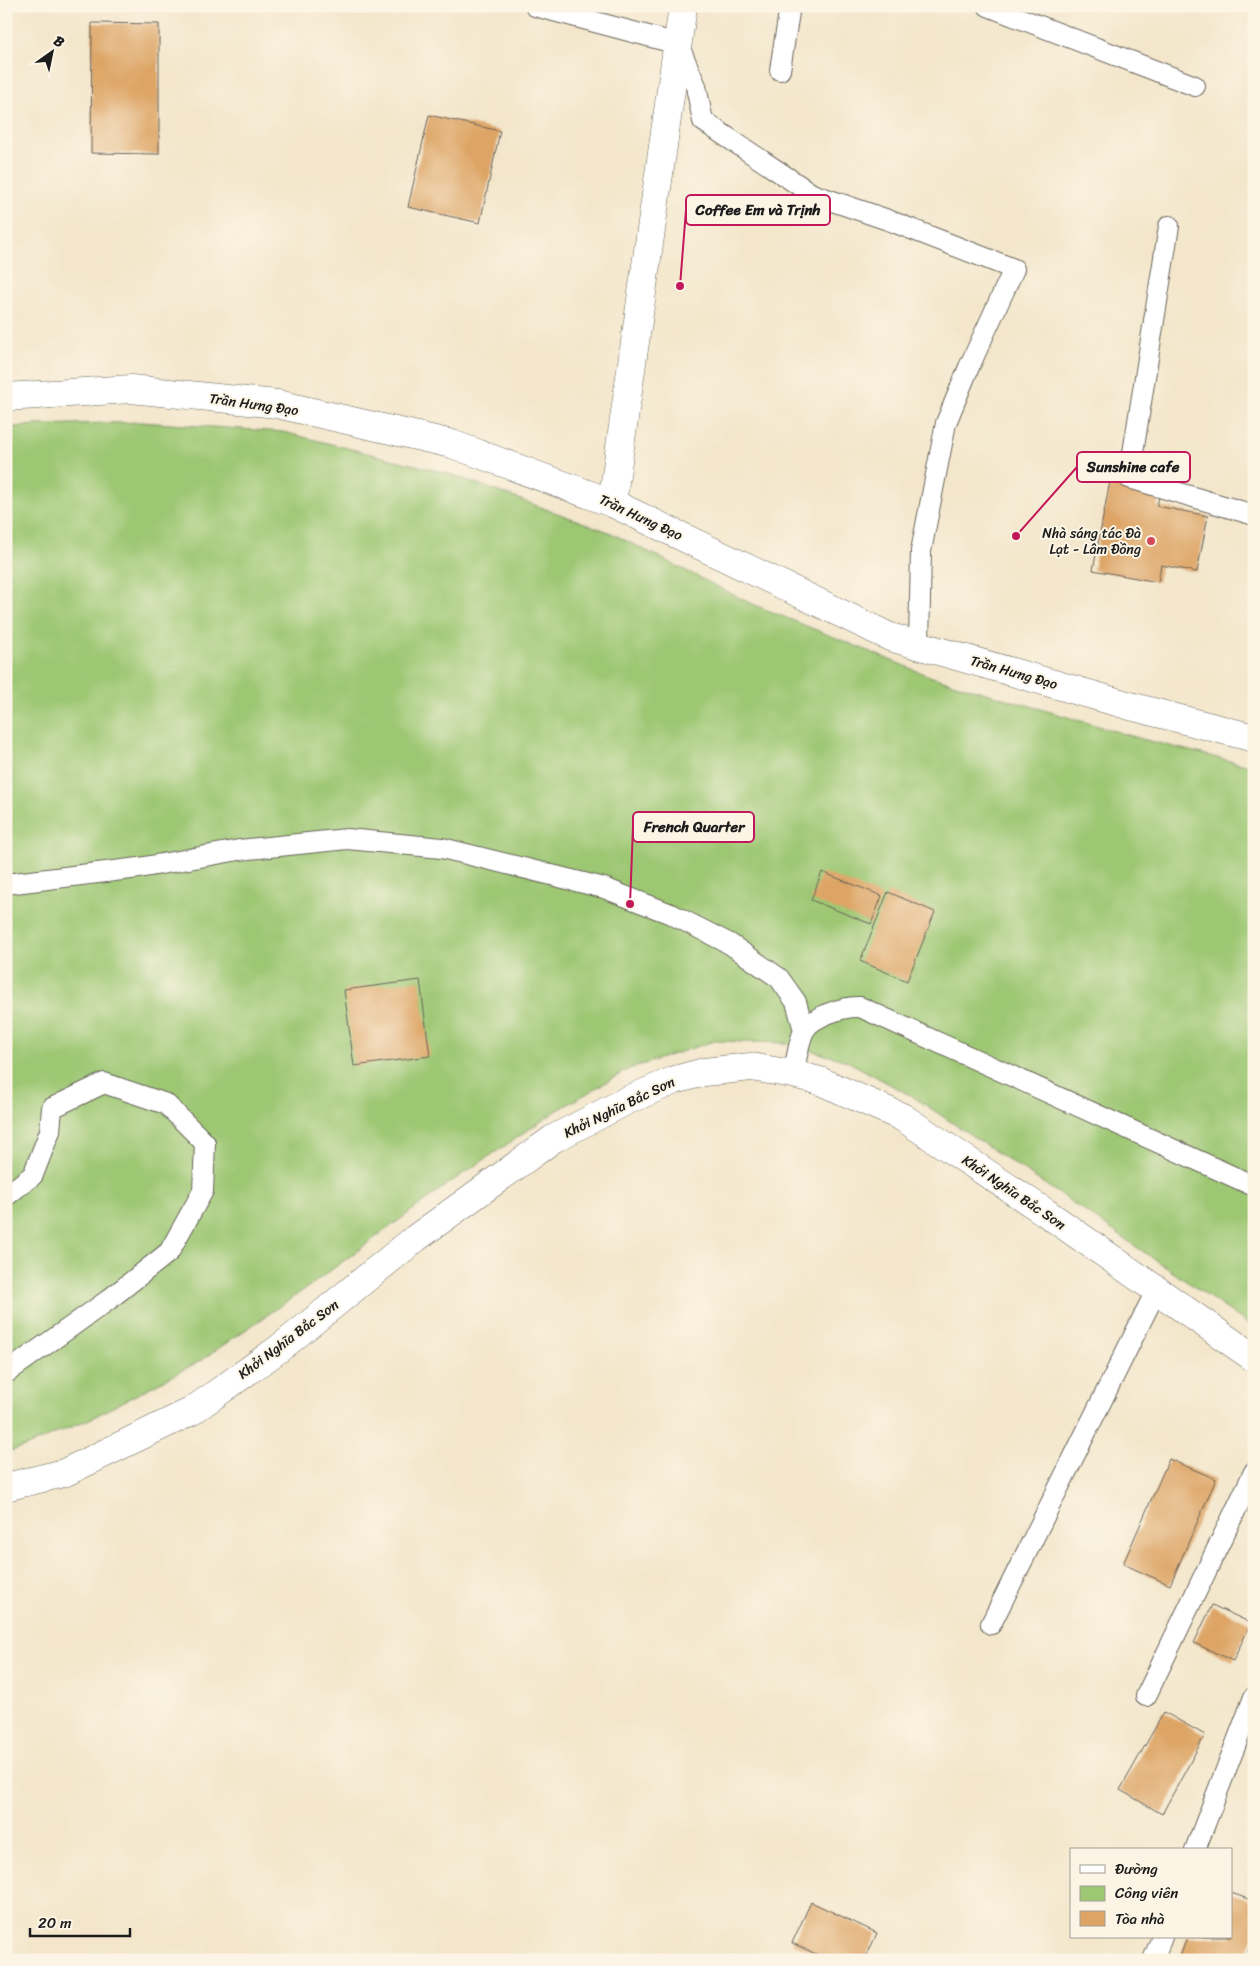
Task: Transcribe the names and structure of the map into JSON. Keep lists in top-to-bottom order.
{
  "streets": {
    "street": ["Trần Hưng Đạo", "Khởi Nghĩa Bắc Sơn"]
  },
  "places": [
    "Coffee Em và Trịnh",
    "Sunshine cafe",
    "Nhà sáng tác Đà Lạt - Lâm Đồng",
    "French Quarter"
  ],
  "legend": ["Đường", "Công viên", "Tòa nhà"],
  "scale_bar": "20 m",
  "north": "top right"
}
